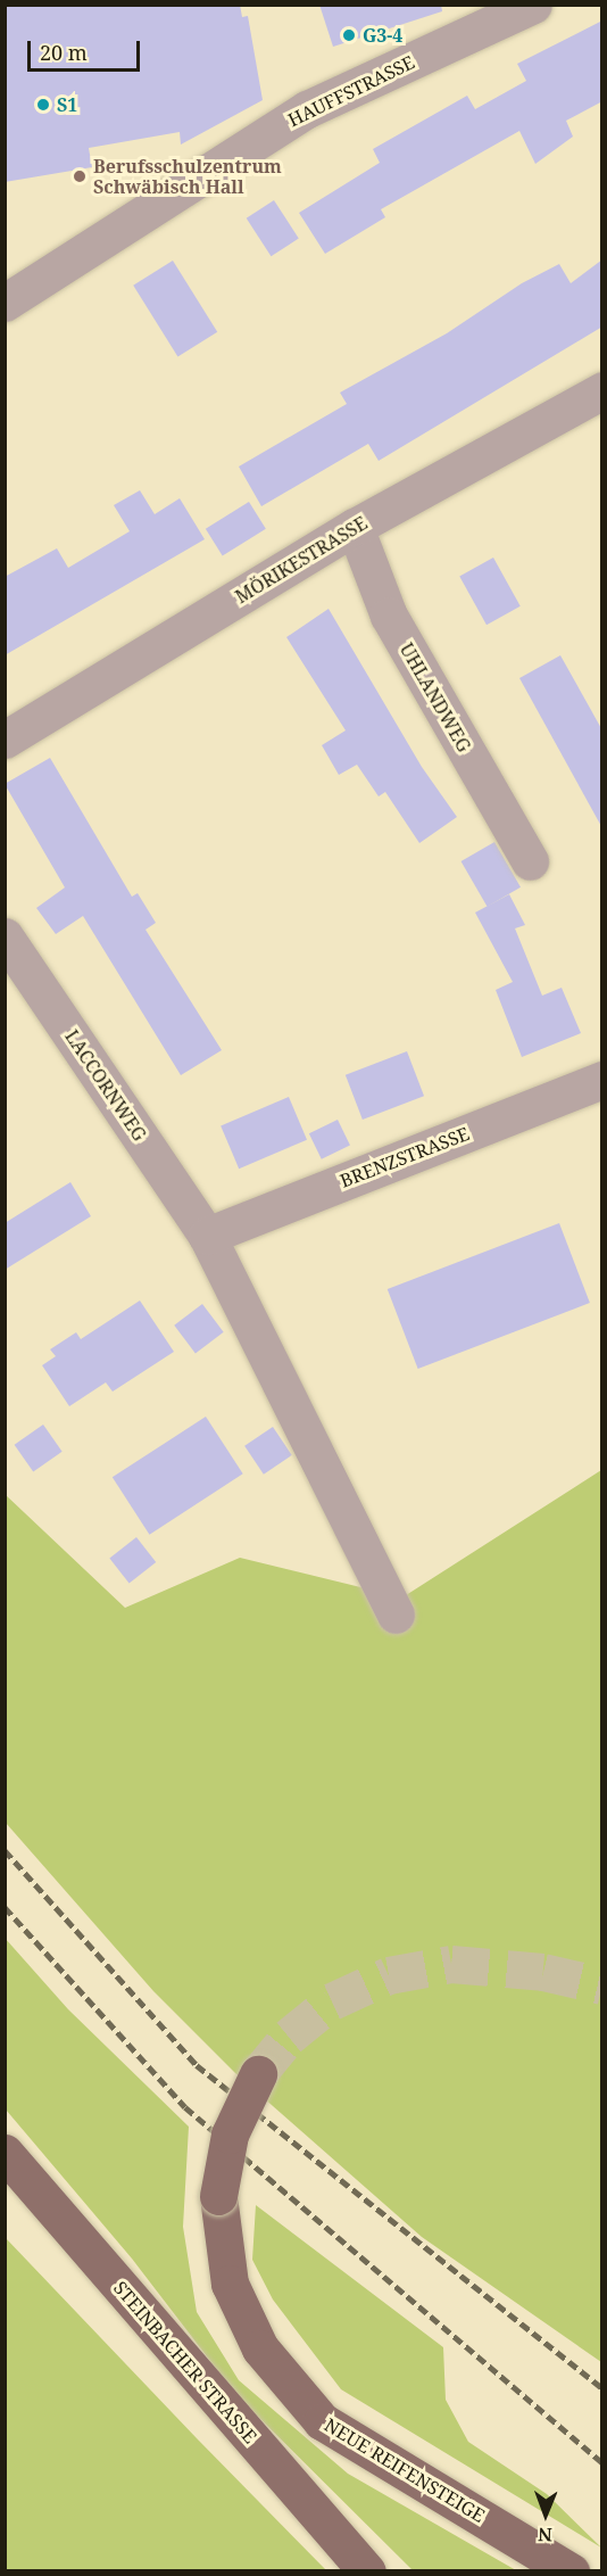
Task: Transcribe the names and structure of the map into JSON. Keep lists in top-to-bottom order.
{
  "streets": {
    "main road": ["STEINBACHER STRASSE", "NEUE REIFENSTEIGE"],
    "street": [
      "HAUFFSTRASSE",
      "MÖRIKESTRASSE",
      "UHLANDWEG",
      "LACCORNWEG",
      "BRENZSTRASSE"
    ]
  },
  "crossings": [
    ["MÖRIKESTRASSE", "UHLANDWEG"],
    ["LACCORNWEG", "BRENZSTRASSE"]
  ],
  "places": ["G3-4", "S1", "Berufsschulzentrum Schwäbisch Hall"],
  "scale_bar": "20 m",
  "north": "bottom"
}
